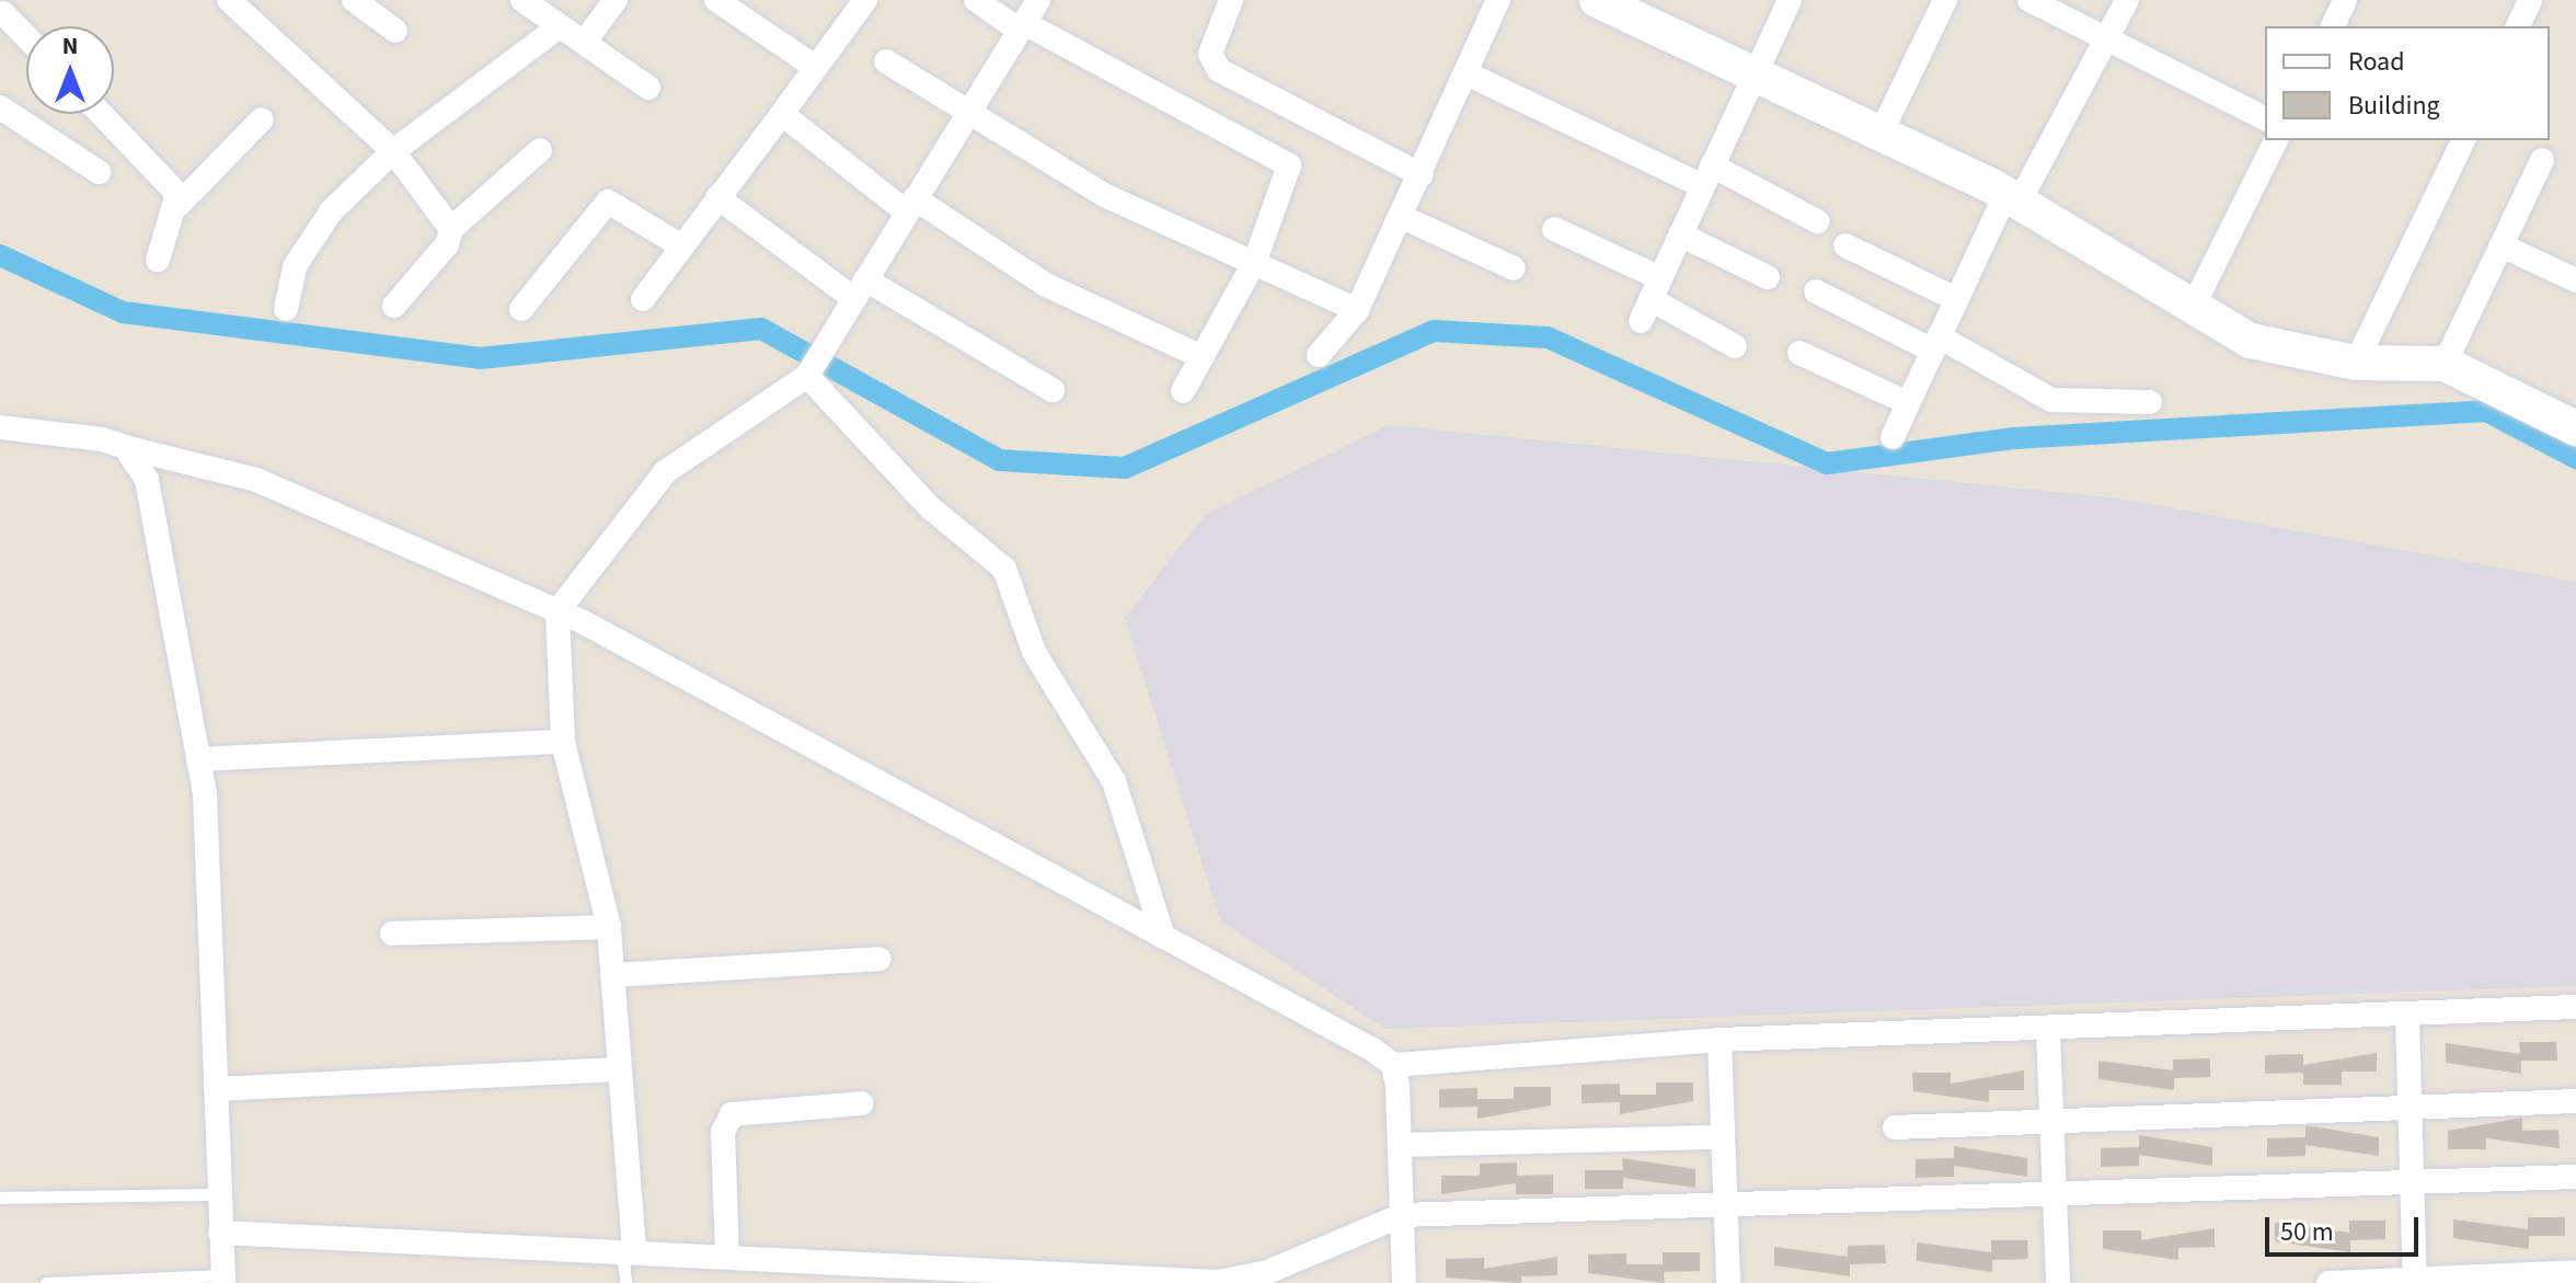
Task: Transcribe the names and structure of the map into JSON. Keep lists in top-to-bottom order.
{
  "legend": ["Road", "Building"],
  "scale_bar": "50 m",
  "north": "top"
}
